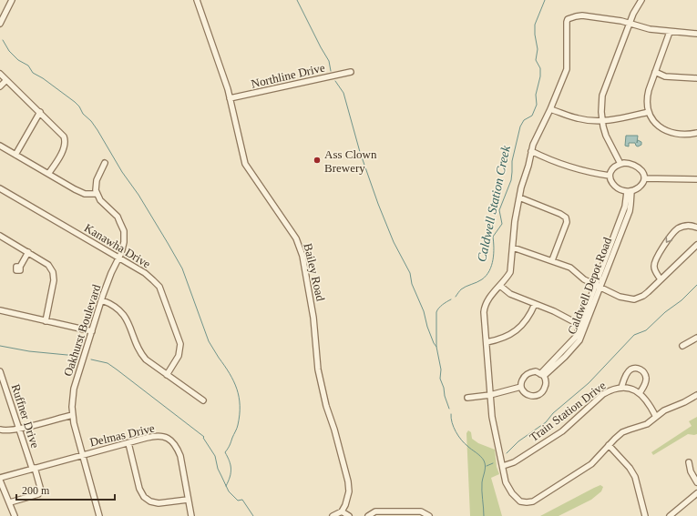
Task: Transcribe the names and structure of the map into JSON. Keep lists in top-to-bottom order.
{
  "streets": {
    "street": [
      "Northline Drive",
      "Kanawha Drive",
      "Bailey Road",
      "Caldwell Depot Road",
      "Oakhurst Boulevard",
      "Train Station Drive",
      "Ruffner Drive",
      "Delmas Drive"
    ]
  },
  "crossings": [
    ["Northline Drive", "Bailey Road"],
    ["Kanawha Drive", "Oakhurst Boulevard"],
    ["Oakhurst Boulevard", "Delmas Drive"],
    ["Ruffner Drive", "Delmas Drive"]
  ],
  "water": ["Caldwell Station Creek"],
  "places": ["Ass Clown Brewery"],
  "scale_bar": "200 m"
}
